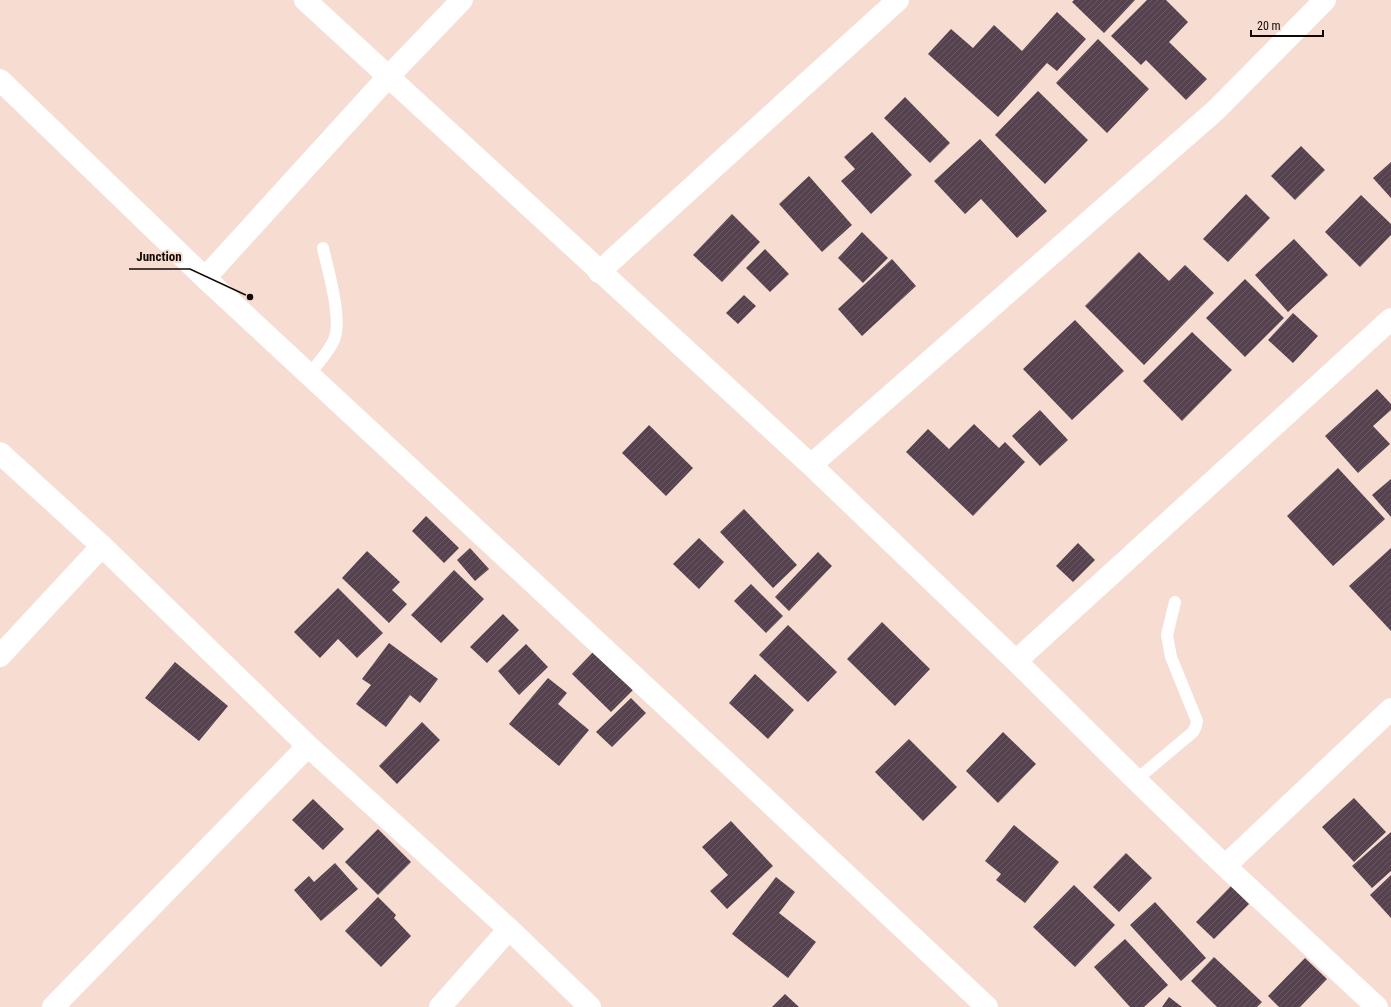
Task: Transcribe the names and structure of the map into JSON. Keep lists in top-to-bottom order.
{
  "places": ["Junction"],
  "scale_bar": "20 m"
}
